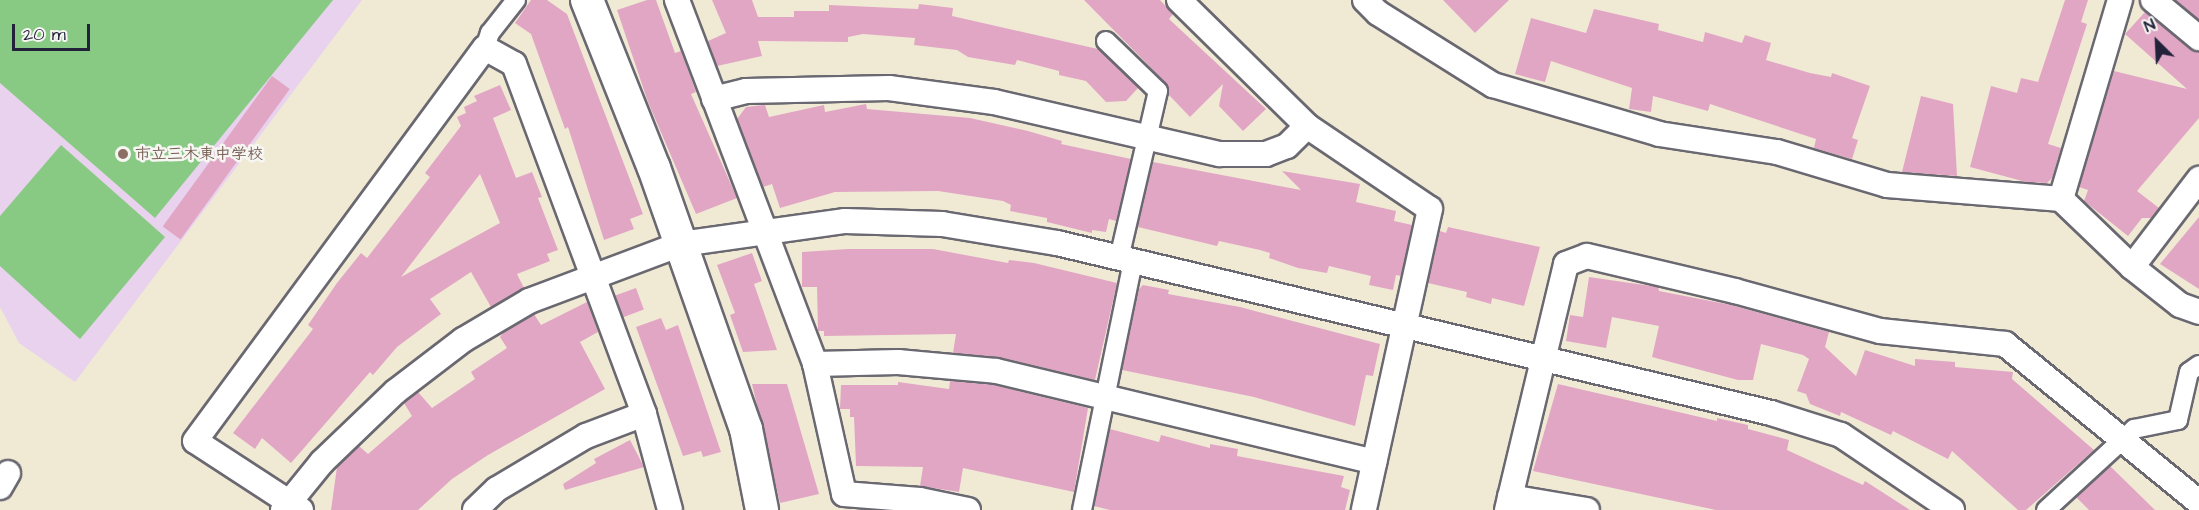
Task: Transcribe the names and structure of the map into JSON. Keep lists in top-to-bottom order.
{
  "places": ["市立三木東中学校"],
  "scale_bar": "20 m",
  "north": "top left"
}
